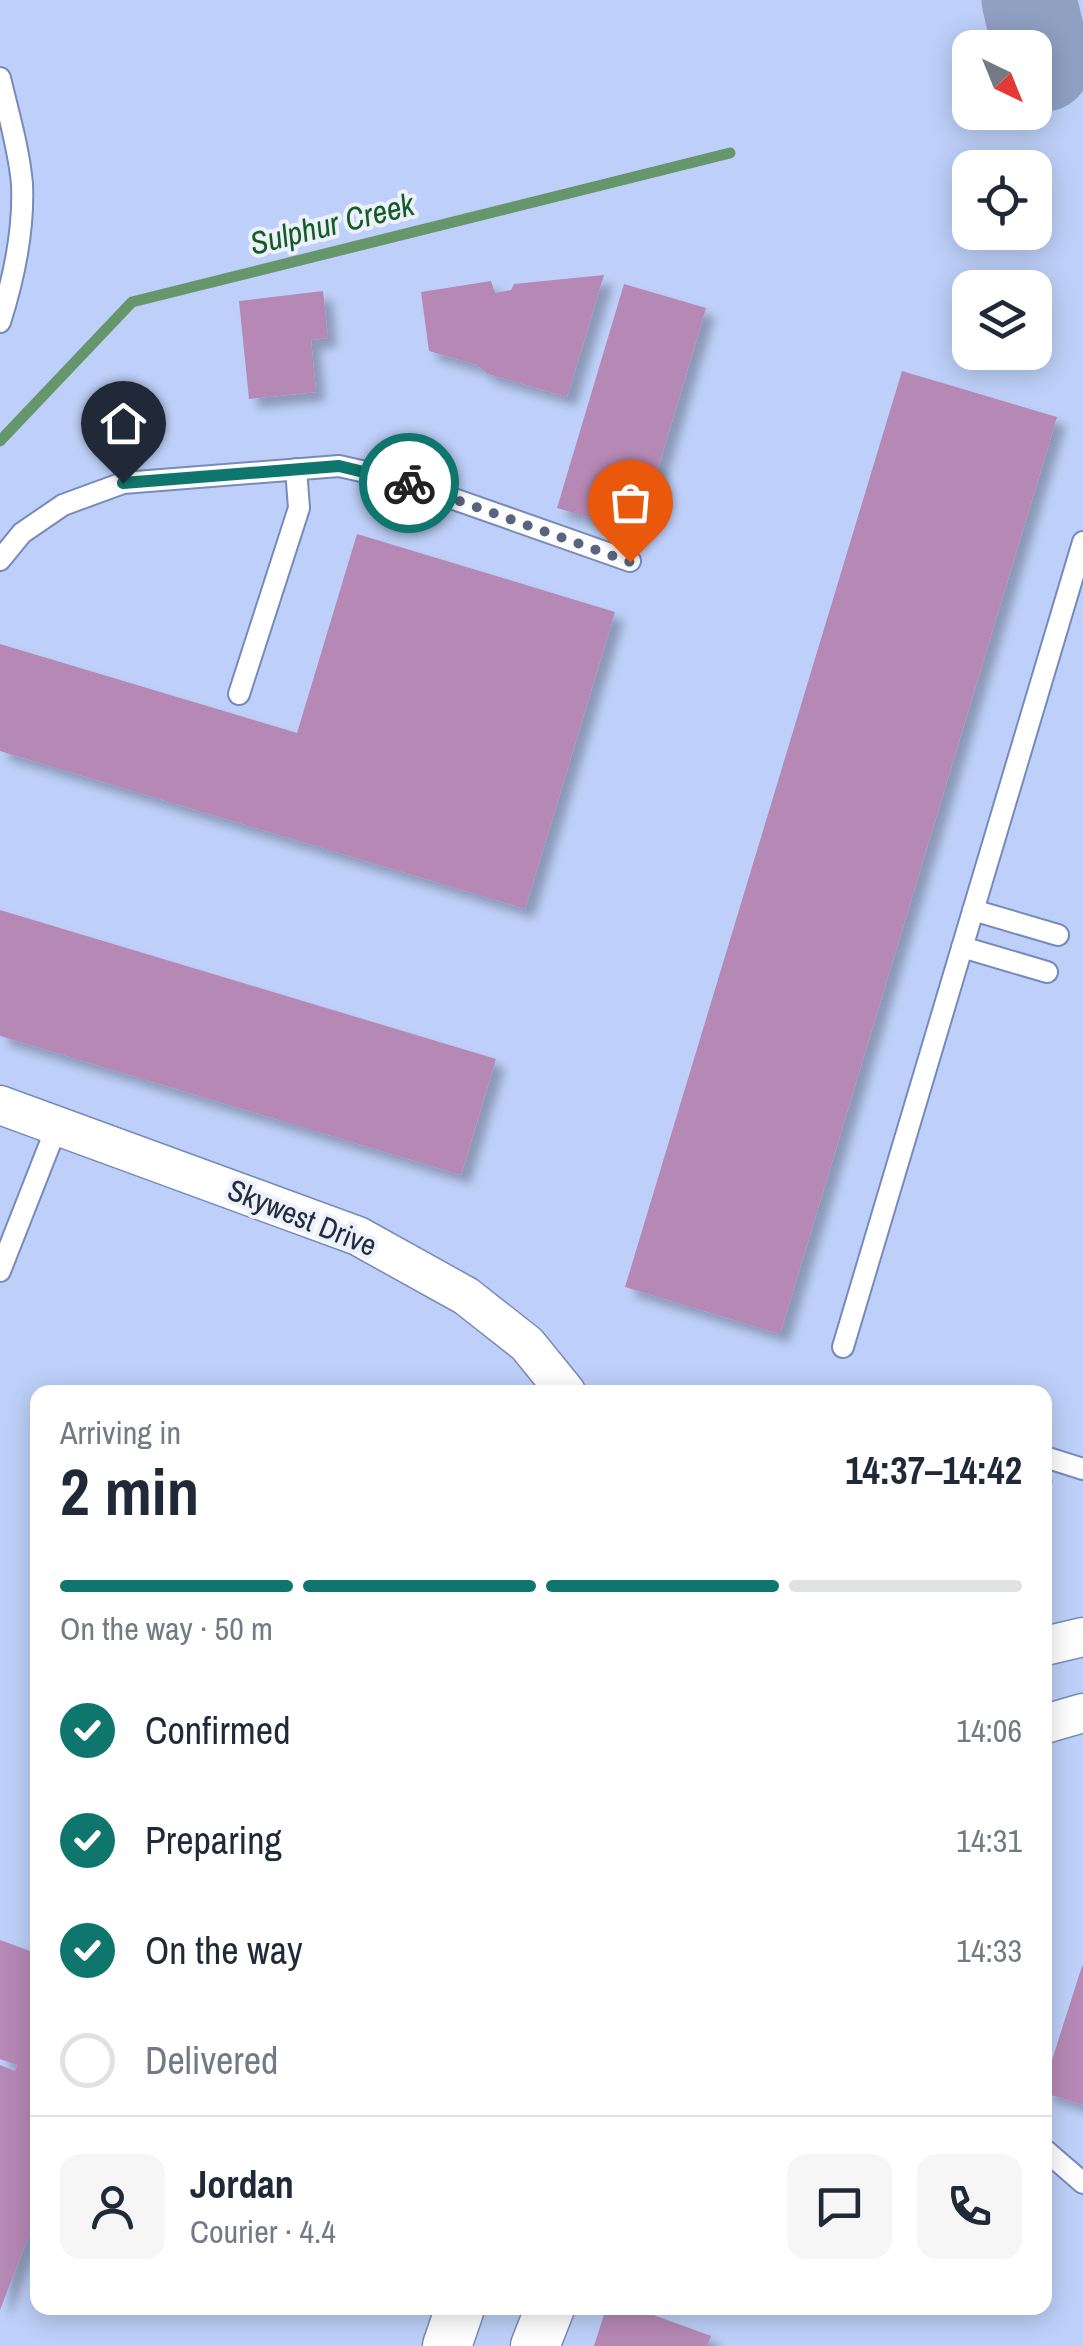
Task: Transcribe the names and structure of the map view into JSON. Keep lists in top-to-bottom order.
{
  "streets": {
    "street": ["Skywest Drive"]
  },
  "water": ["Sulphur Creek"],
  "north": "bottom right",
  "page": {
    "heading": ["2 min", "Arriving in", "14:37–14:42"],
    "panel": ["Jordan", "Courier · 4.4"],
    "bar": "On the way · 50 m",
    "list": [
      ["Confirmed", "14:06"],
      ["Preparing", "14:31"],
      ["On the way", "14:33"],
      "Delivered"
    ]
  }
}
